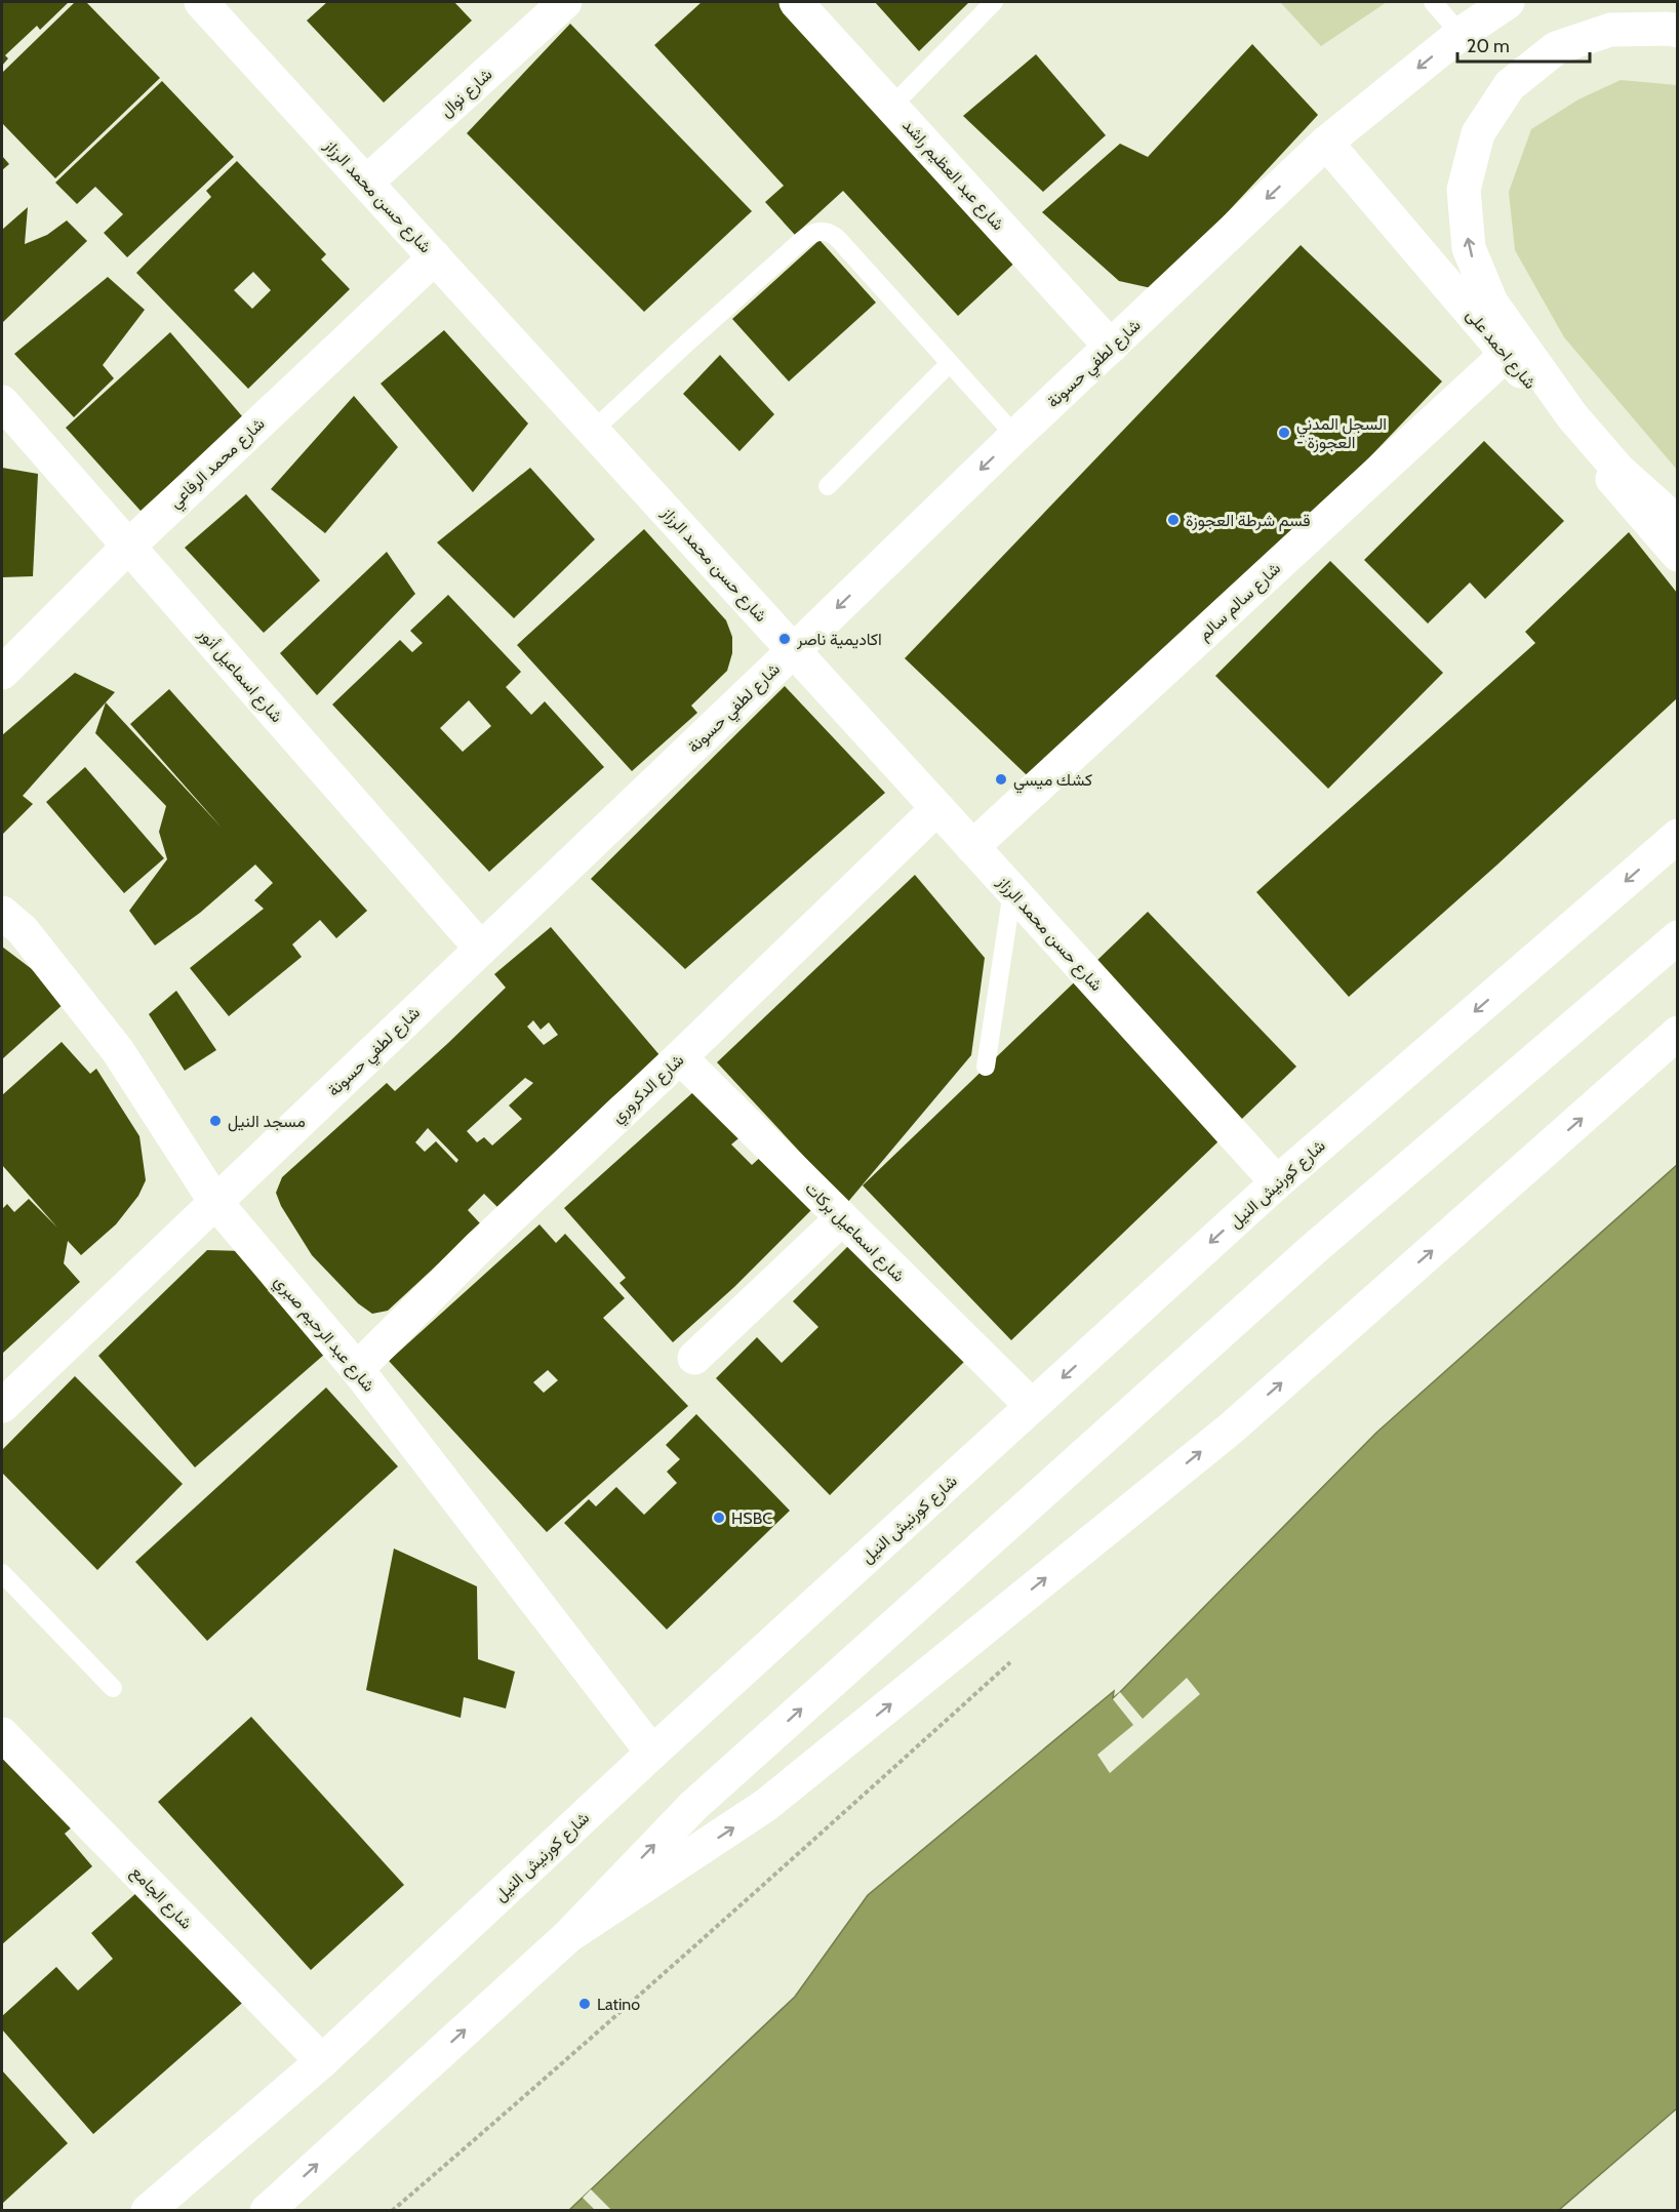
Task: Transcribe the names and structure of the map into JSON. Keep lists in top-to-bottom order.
{
  "streets": {
    "main road": [
      "شارع نوال",
      "شارع عبد العظيم راشد",
      "شارع حسن محمد الرزاز",
      "شارع احمد على",
      "شارع لطفي حسونة",
      "شارع محمد الرفاعي",
      "شارع سالم سالم",
      "شارع اسماعيل أنور",
      "شارع الدكروري",
      "شارع كورنيش النيل",
      "شارع اسماعيل بركات",
      "شارع عبد الرحيم صبري",
      "شارع الجامع"
    ]
  },
  "crossings": [
    ["شارع نوال", "شارع حسن محمد الرزاز"],
    ["شارع عبد العظيم راشد", "شارع لطفي حسونة"],
    ["شارع حسن محمد الرزاز", "شارع لطفي حسونة"],
    ["شارع حسن محمد الرزاز", "شارع محمد الرفاعي"],
    ["شارع حسن محمد الرزاز", "شارع سالم سالم"],
    ["شارع حسن محمد الرزاز", "شارع الدكروري"],
    ["شارع حسن محمد الرزاز", "شارع كورنيش النيل"],
    ["شارع احمد على", "شارع لطفي حسونة"],
    ["شارع احمد على", "شارع سالم سالم"],
    ["شارع لطفي حسونة", "شارع اسماعيل أنور"],
    ["شارع لطفي حسونة", "شارع عبد الرحيم صبري"],
    ["شارع محمد الرفاعي", "شارع اسماعيل أنور"],
    ["شارع الدكروري", "شارع اسماعيل بركات"],
    ["شارع الدكروري", "شارع عبد الرحيم صبري"],
    ["شارع كورنيش النيل", "شارع اسماعيل بركات"],
    ["شارع كورنيش النيل", "شارع عبد الرحيم صبري"],
    ["شارع كورنيش النيل", "شارع الجامع"]
  ],
  "one_way": ["شارع لطفي حسونة"],
  "places": [
    "السجل المدني - العجوزة",
    "قسم شرطة العجوزة",
    "اكاديمية ناصر",
    "كشك ميسي",
    "مسجد النيل",
    "HSBC",
    "Latino"
  ],
  "scale_bar": "20 m"
}
